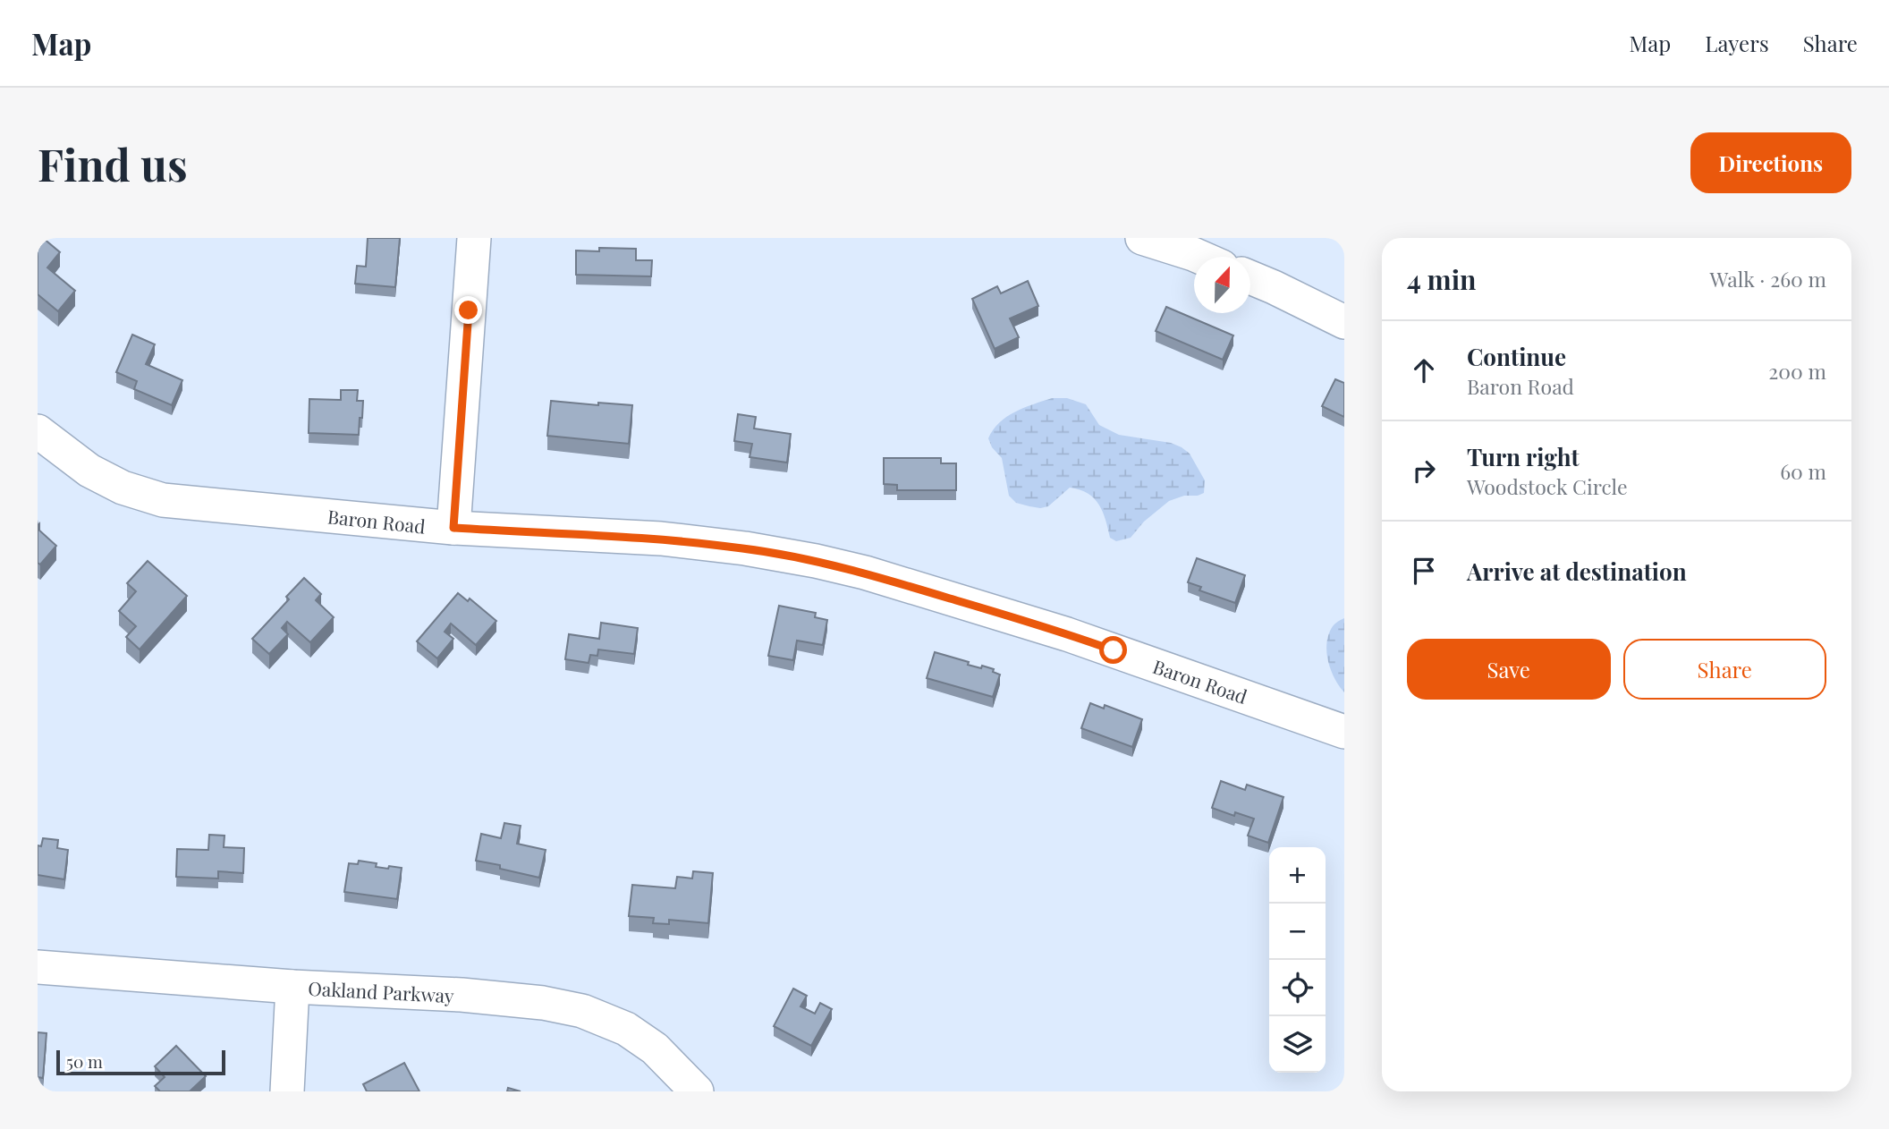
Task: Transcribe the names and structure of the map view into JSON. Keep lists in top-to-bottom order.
{
  "streets": {
    "street": ["Baron Road", "Oakland Parkway"]
  },
  "scale_bar": "50 m",
  "north": "top",
  "page": {
    "header": "Map",
    "nav": ["Map", "Layers", "Share"],
    "buttons": [
      "Directions",
      ["Save", "Share"]
    ],
    "title": "Find us",
    "heading": ["4 min", "Walk · 260 m"],
    "list": [
      ["Continue", "Baron Road", "200 m"],
      ["Turn right", "Woodstock Circle", "60 m"],
      "Arrive at destination"
    ],
    "map_buttons": ["+", "−"],
    "scale": "50 m"
  }
}
